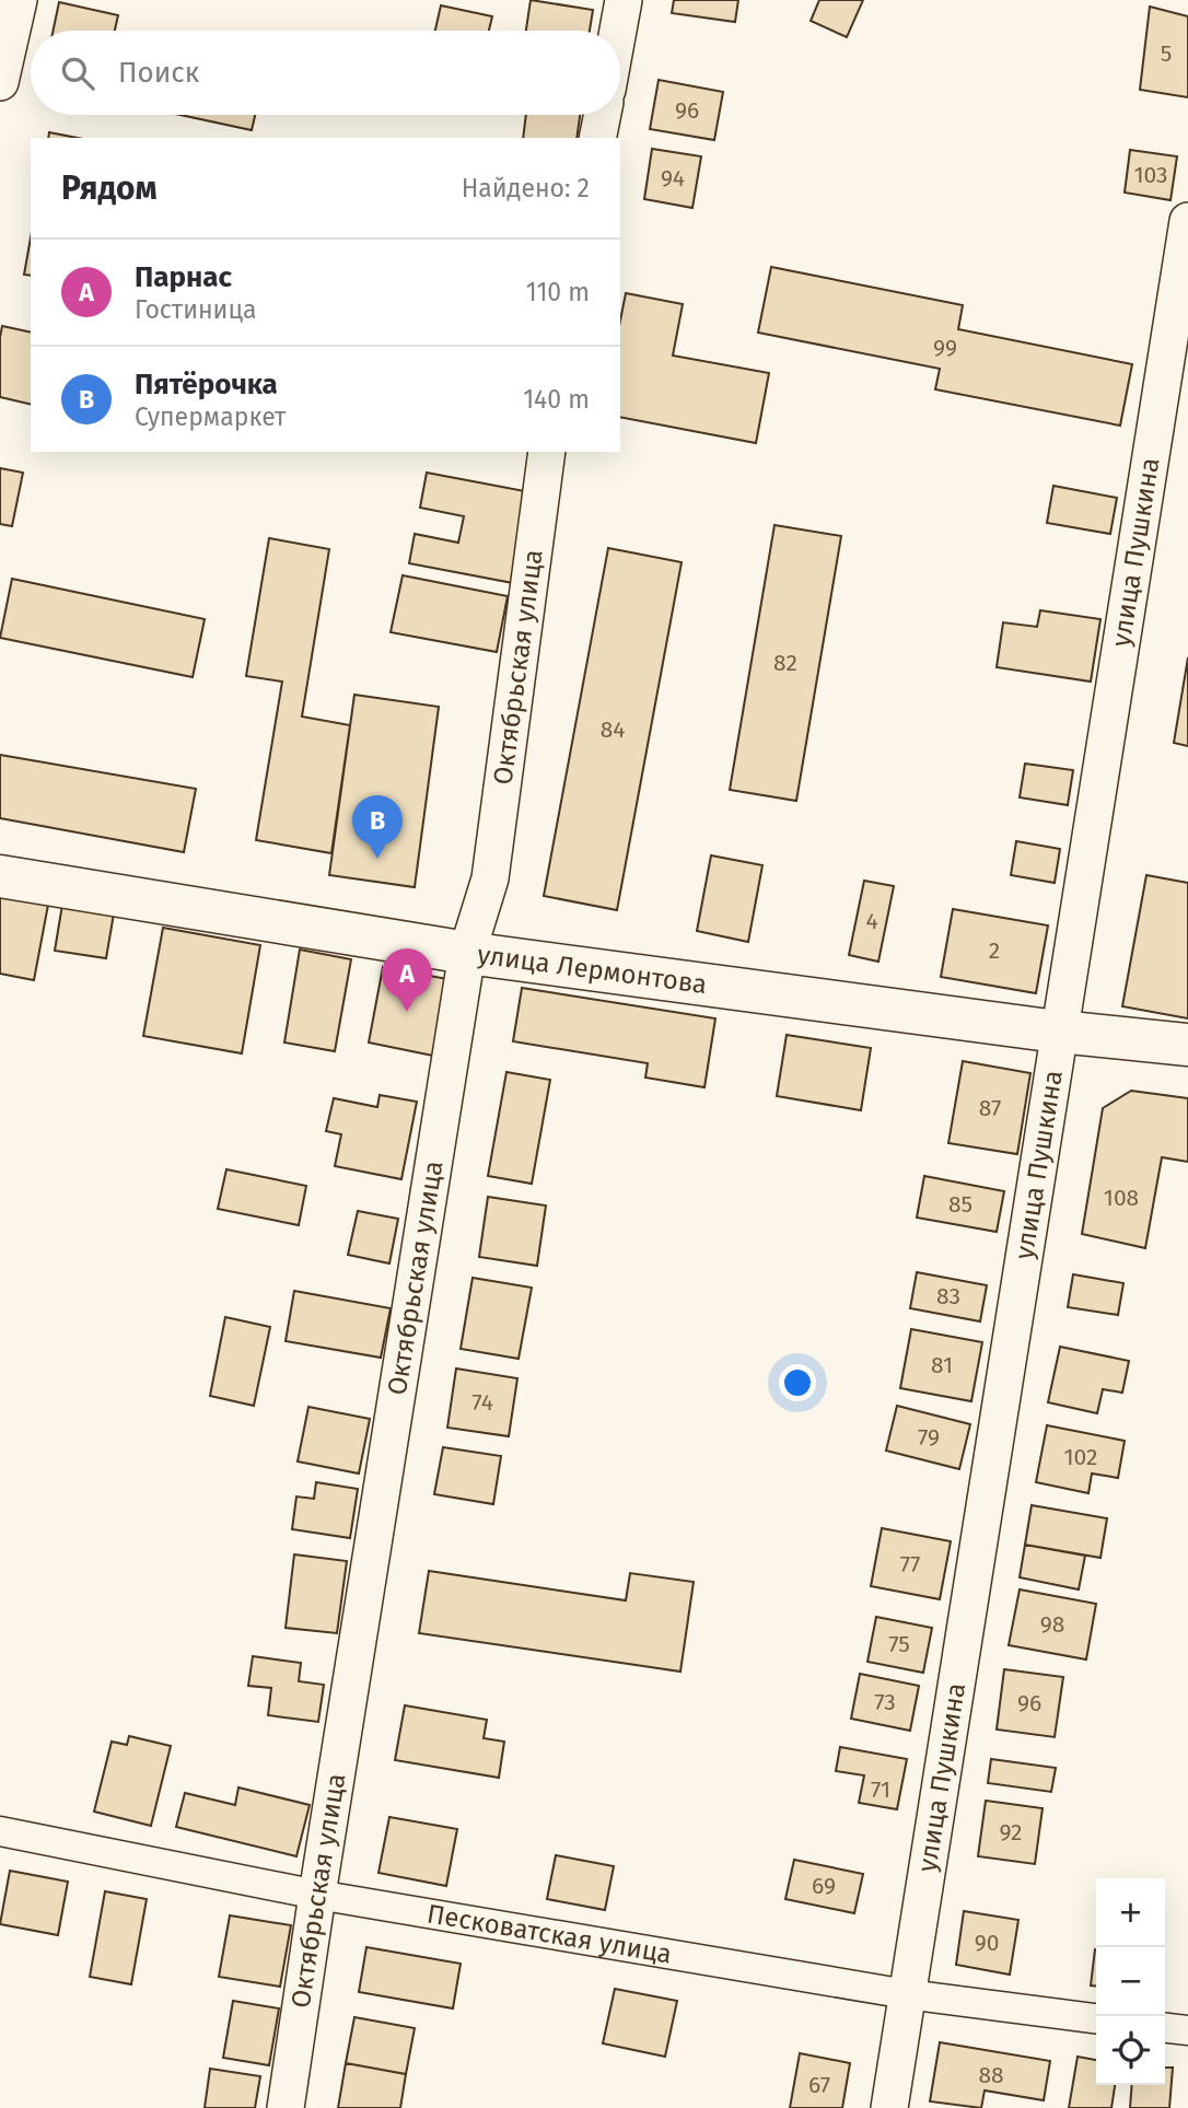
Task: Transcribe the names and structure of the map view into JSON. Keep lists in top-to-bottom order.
{
  "streets": {
    "main road": ["улица Лермонтова"],
    "street": ["улица Пушкина", "Октябрьская улица", "Песковатская улица"]
  },
  "crossings": [
    ["улица Пушкина", "улица Лермонтова"],
    ["улица Пушкина", "Песковатская улица"],
    ["Октябрьская улица", "улица Лермонтова"],
    ["Октябрьская улица", "Песковатская улица"]
  ],
  "house_numbers": [
    "5",
    "96",
    "103",
    "94",
    "99",
    "82",
    "84",
    "4",
    "2",
    "87",
    "108",
    "85",
    "83",
    "81",
    "74",
    "79",
    "102",
    "77",
    "98",
    "75",
    "73",
    "96",
    "71",
    "92",
    "69",
    "90",
    "88",
    "67"
  ],
  "page": {
    "search": "Поиск",
    "heading": ["Рядом", "Найдено: 2"],
    "list": [
      {
        "mark": "A",
        "name": "Парнас",
        "note": "Гостиница",
        "value": "110 m"
      },
      {
        "mark": "B",
        "name": "Пятёрочка",
        "note": "Супермаркет",
        "value": "140 m"
      }
    ],
    "pins": ["B", "A"],
    "map_buttons": ["+", "−"]
  }
}
